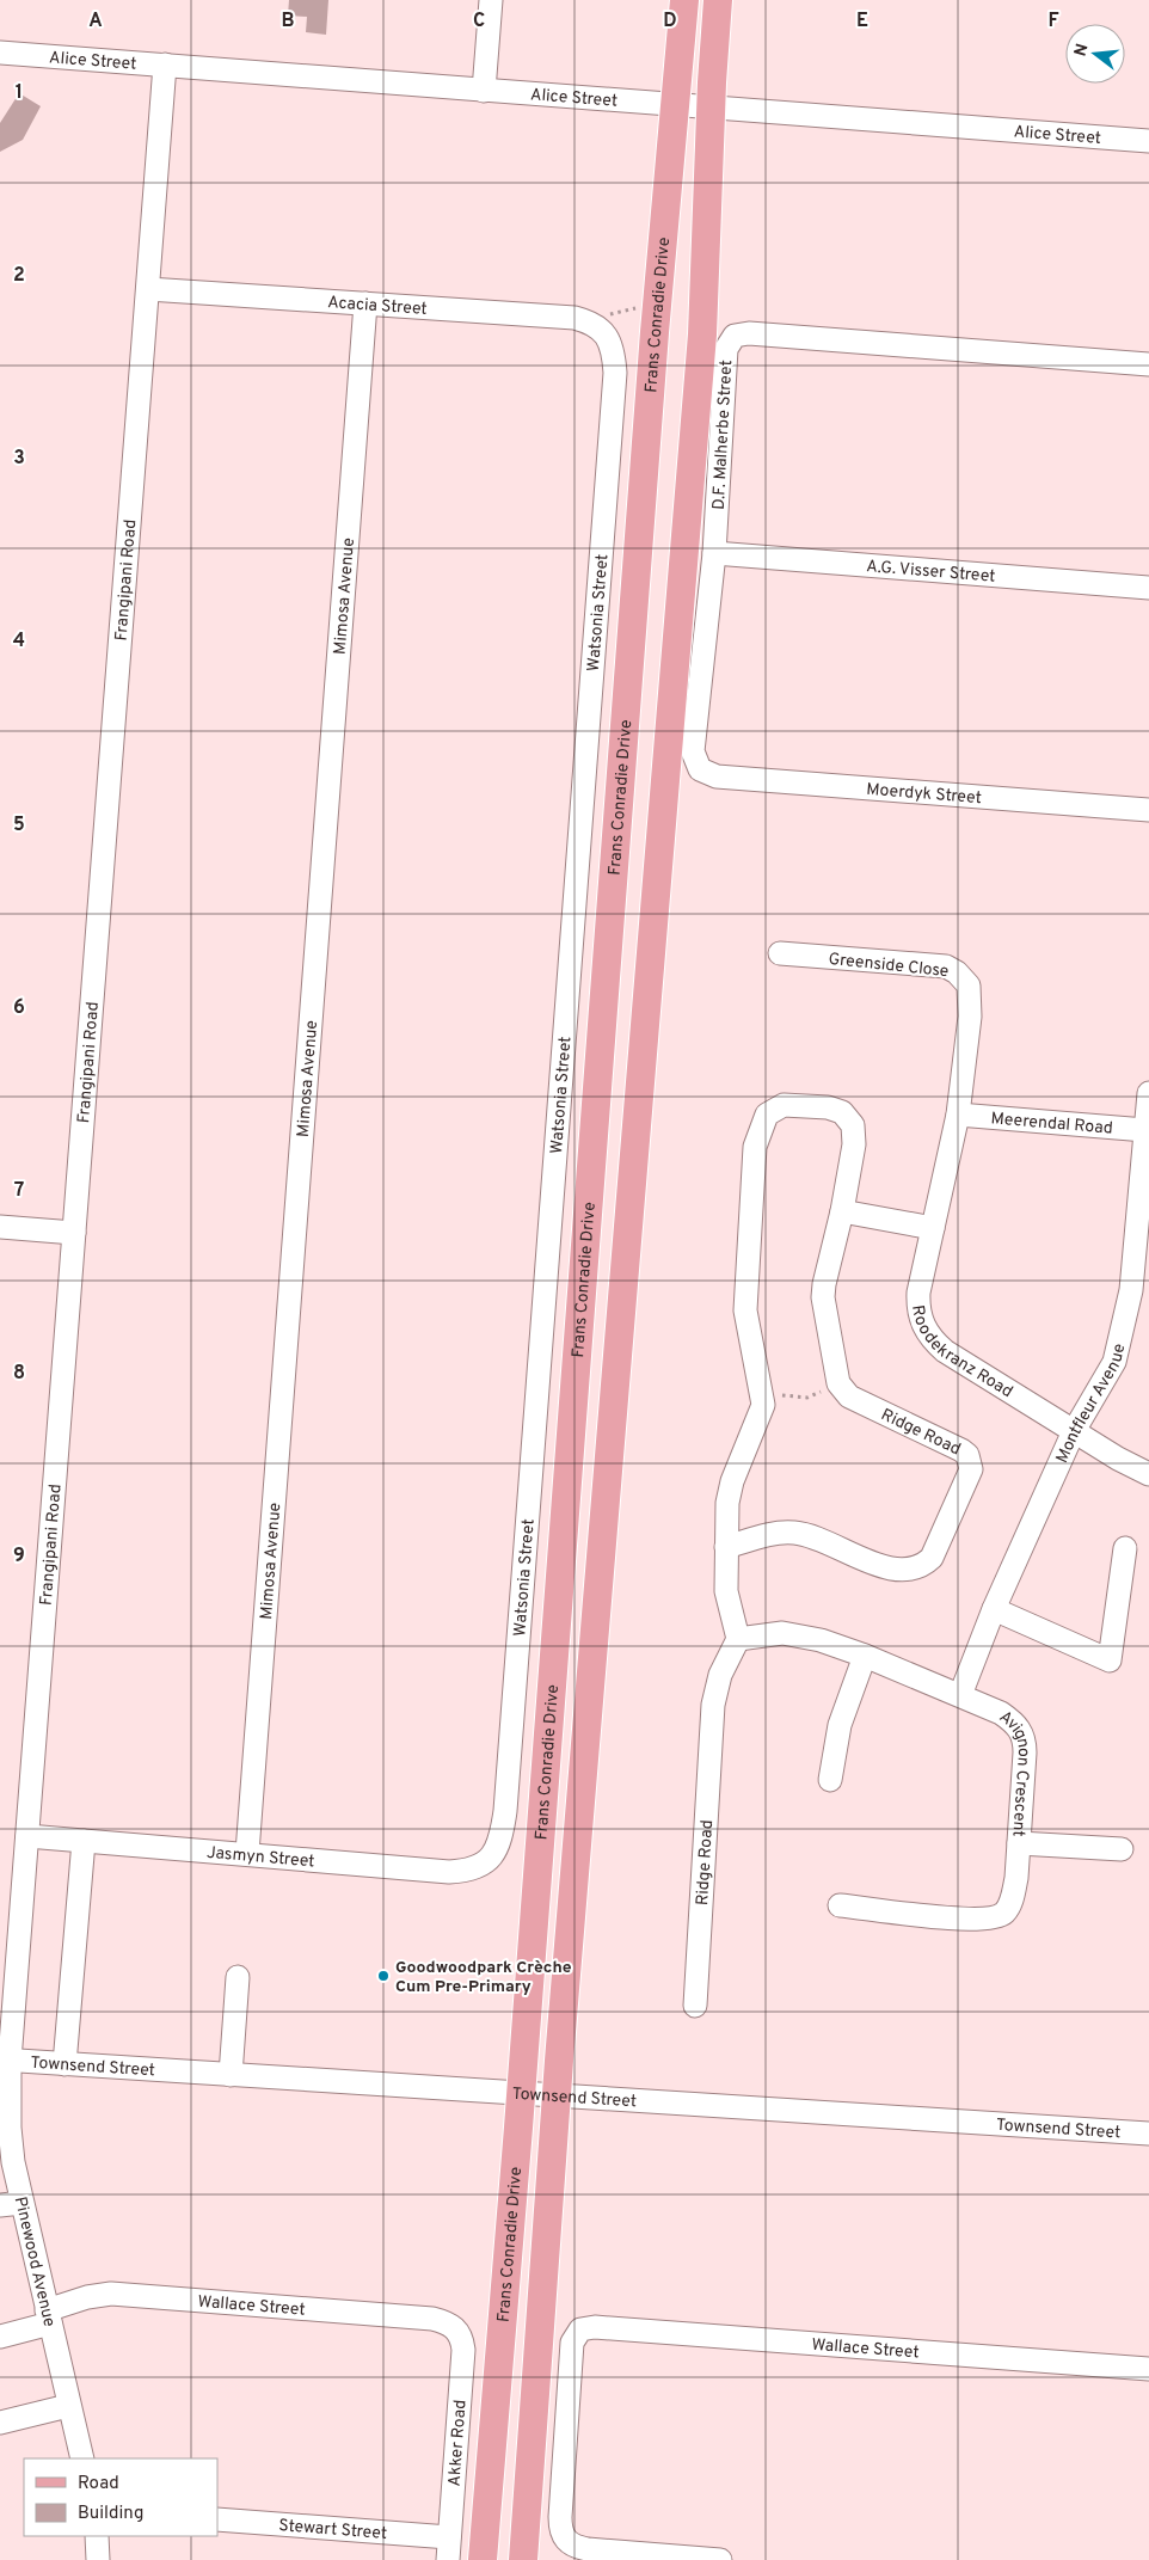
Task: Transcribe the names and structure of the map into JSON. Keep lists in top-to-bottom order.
{
  "streets": {
    "main road": ["Frans Conradie Drive"],
    "street": [
      "Alice Street",
      "Acacia Street",
      "D.F. Malherbe Street",
      "A.G. Visser Street",
      "Frangipani Road",
      "Mimosa Avenue",
      "Watsonia Street",
      "Moerdyk Street",
      "Greenside Close",
      "Meerendal Road",
      "Roodekranz Road",
      "Montfleur Avenue",
      "Ridge Road",
      "Avignon Crescent",
      "Jasmyn Street",
      "Townsend Street",
      "Pinewood Avenue",
      "Wallace Street",
      "Akker Road",
      "Stewart Street"
    ]
  },
  "crossings": [
    ["Alice Street", "Frans Conradie Drive"],
    ["Alice Street", "Frangipani Road"],
    ["Acacia Street", "Frangipani Road"],
    ["Acacia Street", "Mimosa Avenue"],
    ["Acacia Street", "Watsonia Street"],
    ["Frans Conradie Drive", "Townsend Street"],
    ["D.F. Malherbe Street", "A.G. Visser Street"],
    ["D.F. Malherbe Street", "Moerdyk Street"],
    ["Frangipani Road", "Jasmyn Street"],
    ["Frangipani Road", "Townsend Street"],
    ["Frangipani Road", "Pinewood Avenue"],
    ["Mimosa Avenue", "Jasmyn Street"],
    ["Watsonia Street", "Jasmyn Street"],
    ["Greenside Close", "Meerendal Road"],
    ["Greenside Close", "Roodekranz Road"],
    ["Meerendal Road", "Roodekranz Road"],
    ["Meerendal Road", "Montfleur Avenue"],
    ["Roodekranz Road", "Montfleur Avenue"],
    ["Montfleur Avenue", "Avignon Crescent"],
    ["Ridge Road", "Avignon Crescent"],
    ["Townsend Street", "Pinewood Avenue"],
    ["Pinewood Avenue", "Wallace Street"],
    ["Wallace Street", "Akker Road"],
    ["Akker Road", "Stewart Street"]
  ],
  "places": ["Goodwoodpark Crèche Cum Pre-Primary"],
  "legend": ["Road", "Building"],
  "north": "left",
  "grid": {
    "columns": [
      "A",
      "B",
      "C",
      "D",
      "E",
      "F"
    ],
    "rows": [
      "1",
      "2",
      "3",
      "4",
      "5",
      "6",
      "7",
      "8",
      "9"
    ]
  }
}
